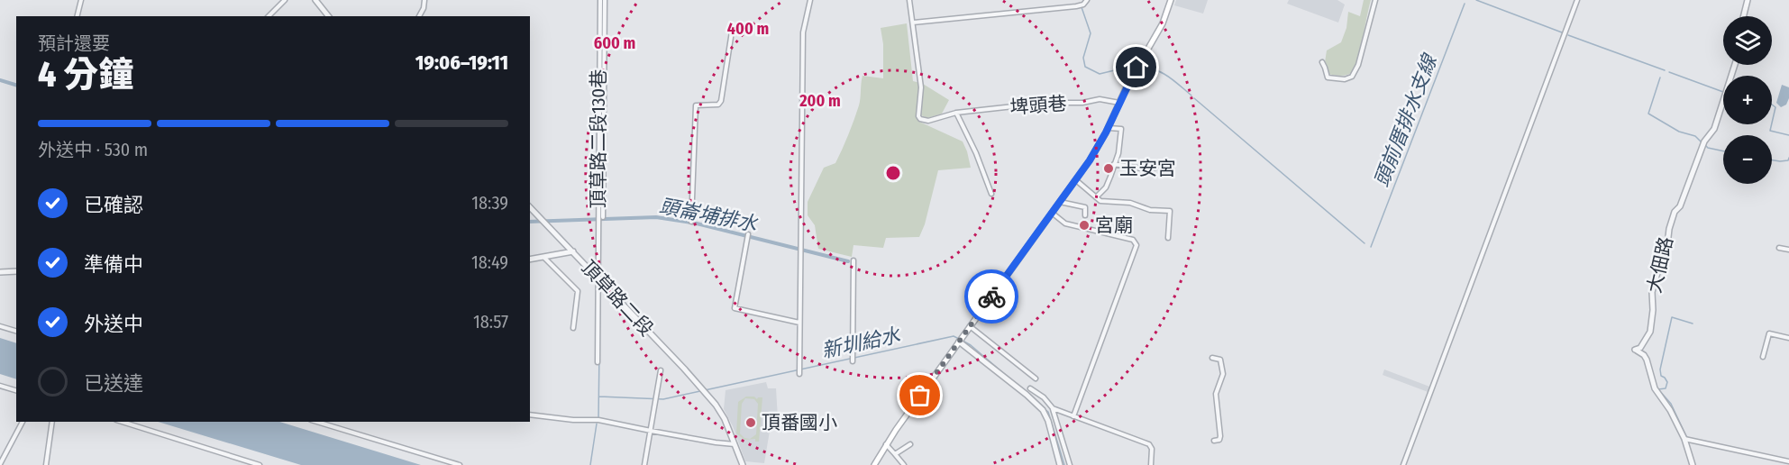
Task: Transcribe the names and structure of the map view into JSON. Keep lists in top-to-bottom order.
{
  "streets": {
    "street": [
      "埤頭巷",
      "頂草路二段130巷",
      "大佃路",
      "頂草路二段"
    ]
  },
  "crossings": [
    ["頂草路二段130巷", "頂草路二段"]
  ],
  "water": ["頭前厝排水支線", "頭崙埔排水", "新圳給水"],
  "places": ["玉安宮", "宮廟", "頂番國小"],
  "page": {
    "map_buttons": ["+", "−"],
    "heading": ["4 分鐘", "預計還要", "19:06–19:11"],
    "bar": "外送中 · 530 m",
    "list": [
      ["已確認", "18:39"],
      ["準備中", "18:49"],
      ["外送中", "18:57"],
      "已送達"
    ]
  },
  "rings": ["400 m", "600 m", "200 m"]
}
